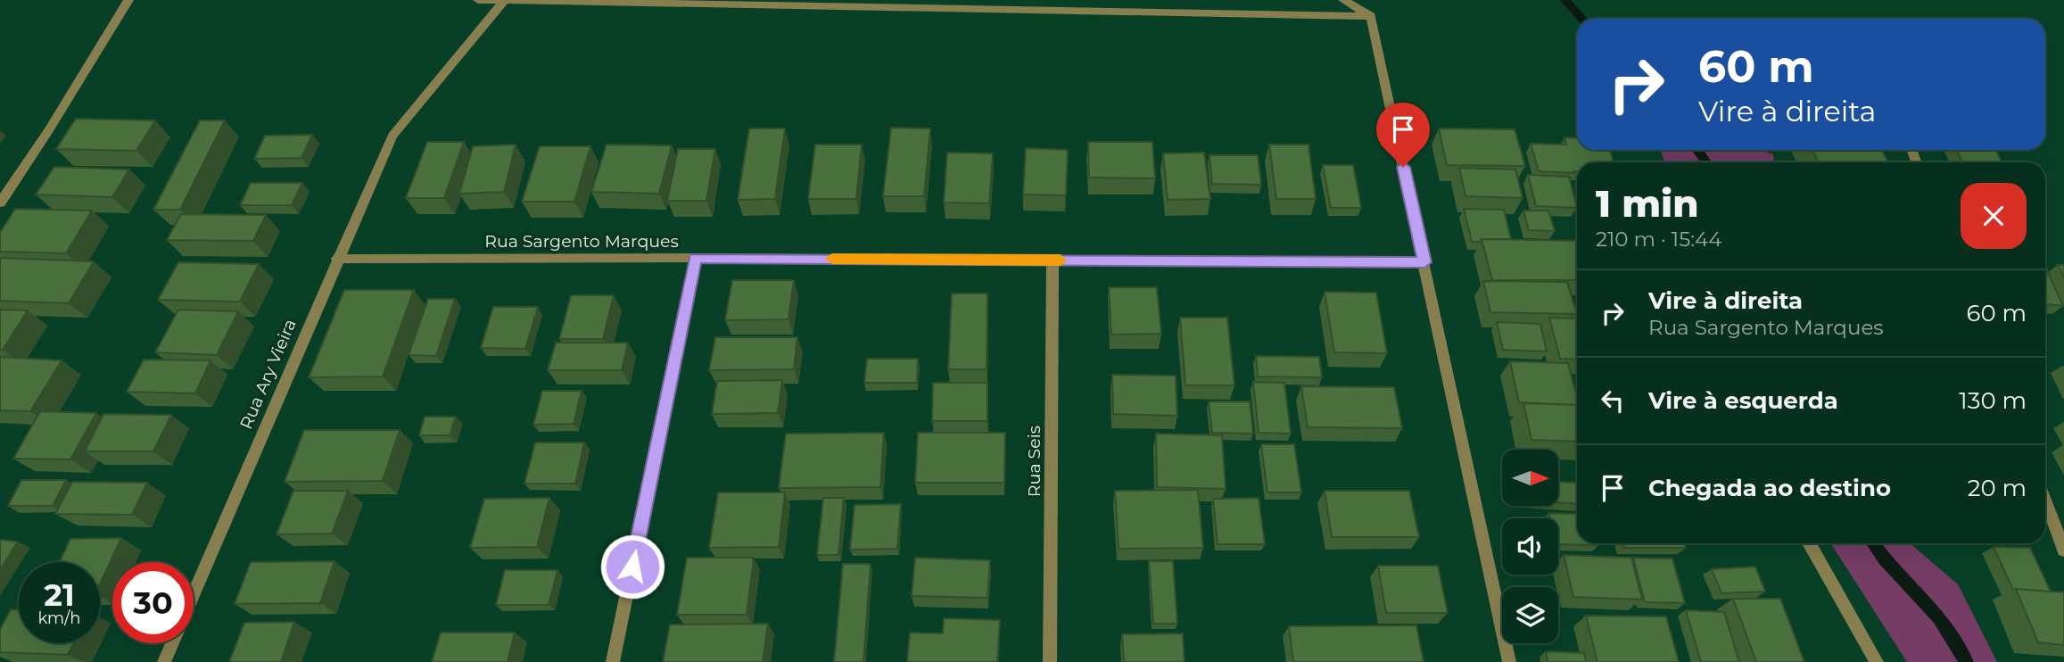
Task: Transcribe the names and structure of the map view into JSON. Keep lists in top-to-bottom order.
{
  "streets": {
    "street": ["Rua Sargento Marques", "Rua Ary Vieira", "Rua Seis"]
  },
  "crossings": [
    ["Rua Sargento Marques", "Rua Ary Vieira"],
    ["Rua Sargento Marques", "Rua Seis"]
  ],
  "north": "right",
  "page": {
    "turn": ["60 m", "Vire à direita"],
    "heading": ["1 min", "210 m · 15:44"],
    "list": [
      {
        "name": "Vire à direita",
        "note": "Rua Sargento Marques",
        "value": "60 m"
      },
      {
        "name": "Vire à esquerda",
        "value": "130 m"
      },
      {
        "name": "Chegada ao destino",
        "value": "20 m"
      }
    ],
    "speed": "21 km/h",
    "limit": "30"
  }
}
